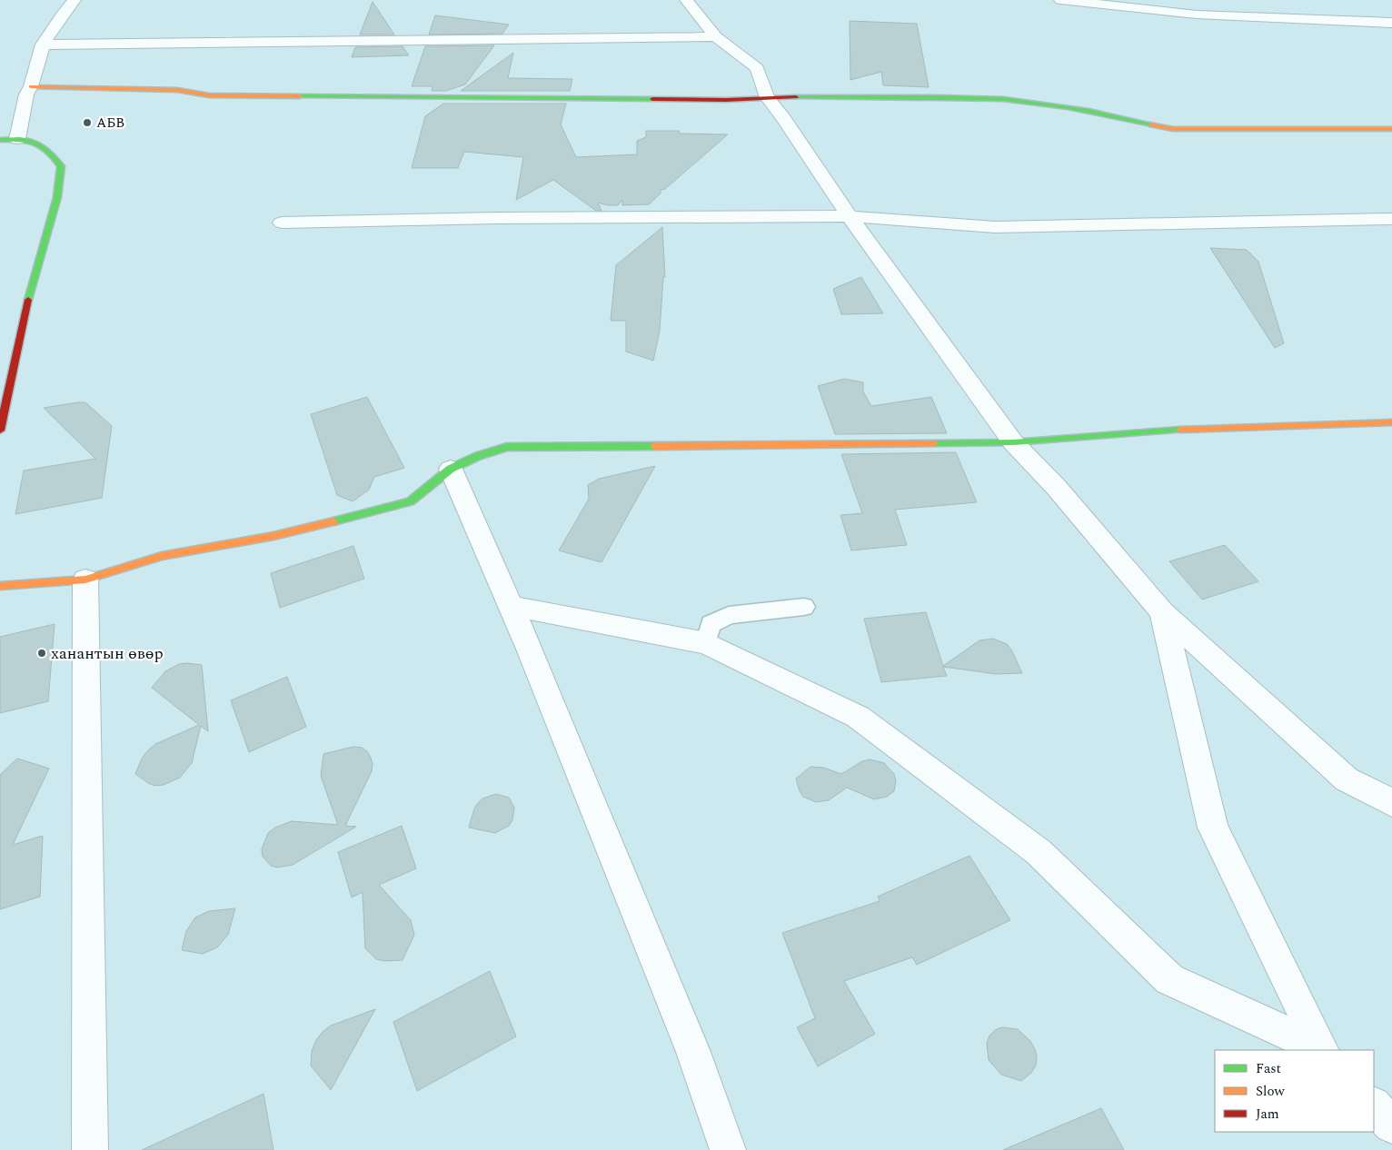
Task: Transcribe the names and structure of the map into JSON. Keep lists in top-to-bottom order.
{
  "places": ["АБВ", "ханантын өвөр"],
  "legend": ["Fast", "Slow", "Jam"]
}
